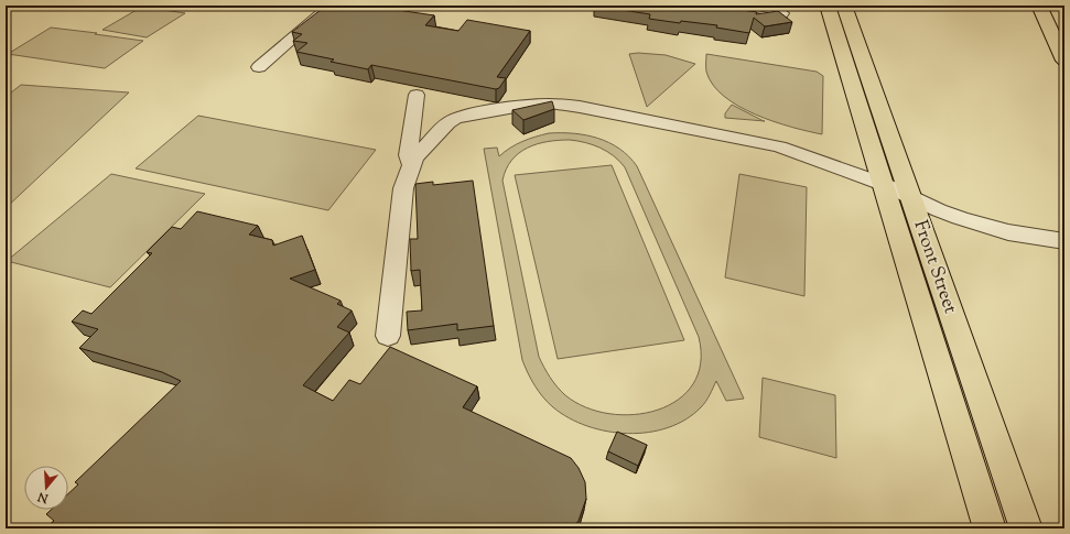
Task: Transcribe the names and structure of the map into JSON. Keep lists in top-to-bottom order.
{
  "streets": {
    "main road": ["Front Street"]
  },
  "north": "bottom"
}
